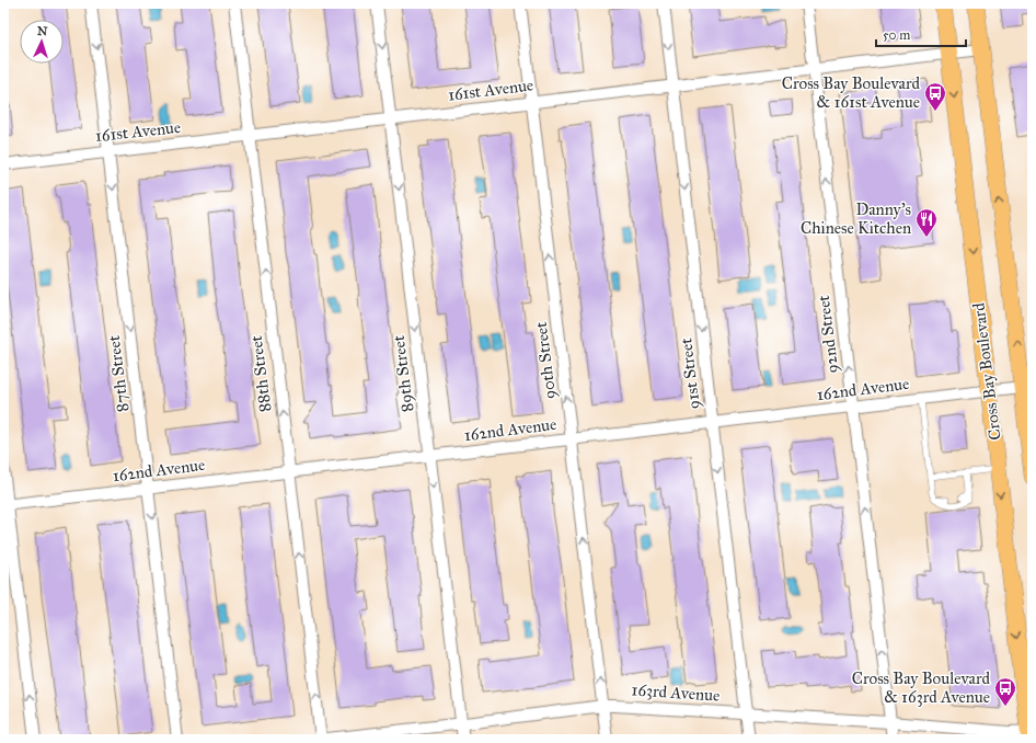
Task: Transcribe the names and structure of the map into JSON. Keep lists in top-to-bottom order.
{
  "streets": {
    "main road": ["Cross Bay Boulevard"],
    "street": [
      "161st Avenue",
      "92nd Street",
      "90th Street",
      "87th Street",
      "88th Street",
      "89th Street",
      "91st Street",
      "162nd Avenue",
      "163rd Avenue"
    ]
  },
  "crossings": [
    ["161st Avenue", "92nd Street"],
    ["161st Avenue", "90th Street"],
    ["161st Avenue", "Cross Bay Boulevard"],
    ["161st Avenue", "87th Street"],
    ["161st Avenue", "88th Street"],
    ["161st Avenue", "89th Street"],
    ["161st Avenue", "91st Street"],
    ["92nd Street", "162nd Avenue"],
    ["92nd Street", "163rd Avenue"],
    ["90th Street", "162nd Avenue"],
    ["90th Street", "163rd Avenue"],
    ["Cross Bay Boulevard", "162nd Avenue"],
    ["Cross Bay Boulevard", "163rd Avenue"],
    ["87th Street", "162nd Avenue"],
    ["88th Street", "162nd Avenue"],
    ["88th Street", "163rd Avenue"],
    ["89th Street", "162nd Avenue"],
    ["89th Street", "163rd Avenue"],
    ["91st Street", "162nd Avenue"],
    ["91st Street", "163rd Avenue"]
  ],
  "one_way": [
    "92nd Street",
    "90th Street",
    "87th Street",
    "88th Street",
    "89th Street",
    "91st Street"
  ],
  "places": {
    "bus stop": ["Cross Bay Boulevard & 161st Avenue", "Cross Bay Boulevard & 163rd Avenue"],
    "restaurant": ["Danny's Chinese Kitchen"]
  },
  "scale_bar": "50 m",
  "north": "top"
}
